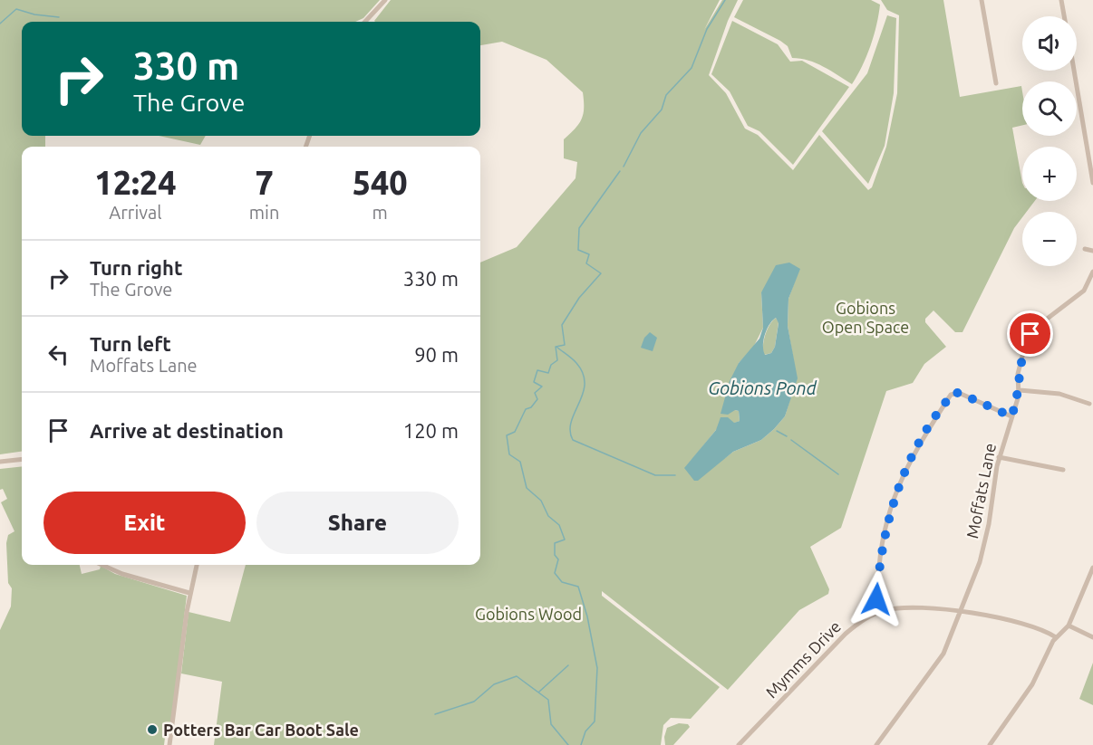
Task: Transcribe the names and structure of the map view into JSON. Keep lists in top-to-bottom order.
{
  "streets": {
    "street": ["Moffats Lane", "Mymms Drive"]
  },
  "crossings": [
    ["Moffats Lane", "Mymms Drive"]
  ],
  "water": ["Gobions Pond"],
  "parks": ["Gobions Open Space", "Gobions Wood"],
  "places": ["Potters Bar Car Boot Sale"],
  "page": {
    "map_buttons": ["+", "−"],
    "turn": ["330 m", "The Grove"],
    "eta": [
      "12:24",
      "Arrival",
      "7",
      "min",
      "540",
      "m"
    ],
    "list": [
      {
        "name": "Turn right",
        "note": "The Grove",
        "value": "330 m"
      },
      {
        "name": "Turn left",
        "note": "Moffats Lane",
        "value": "90 m"
      },
      {
        "name": "Arrive at destination",
        "value": "120 m"
      }
    ],
    "buttons": ["Exit", "Share"]
  }
}
